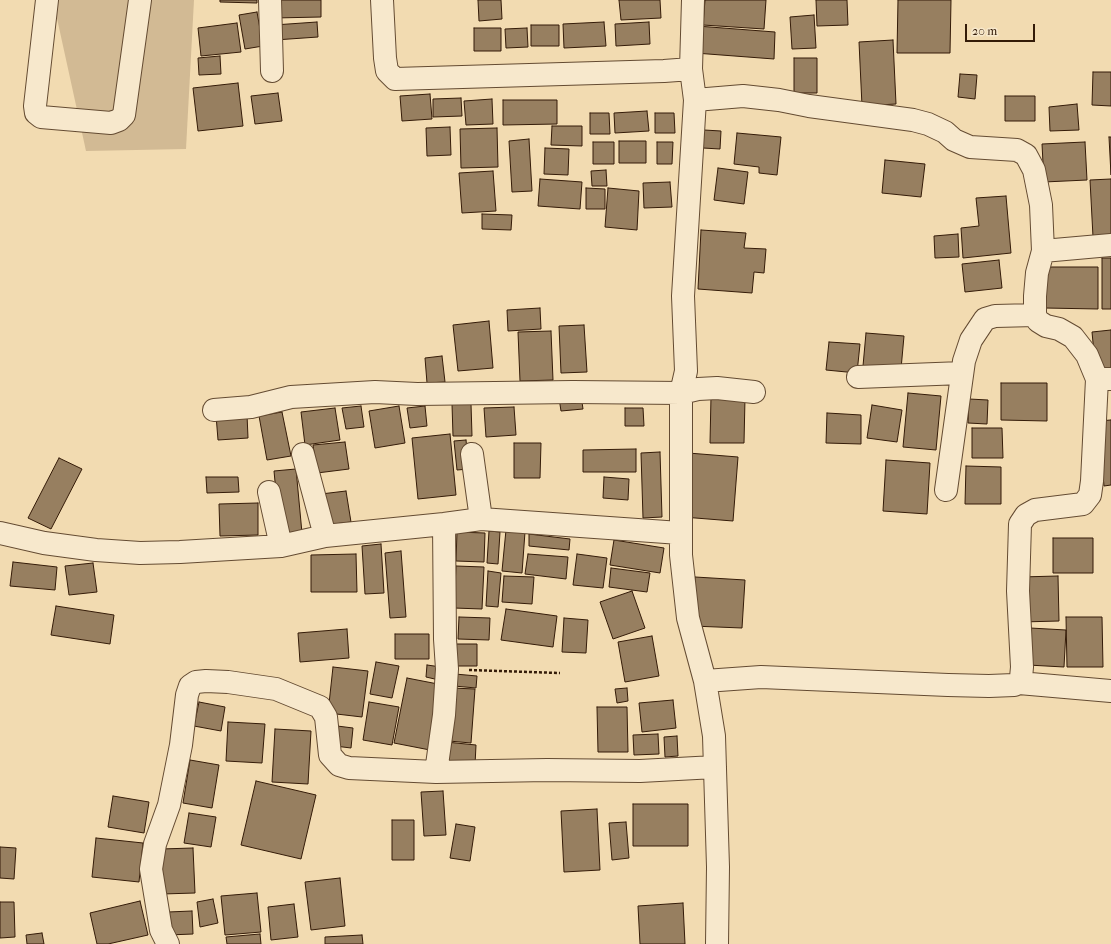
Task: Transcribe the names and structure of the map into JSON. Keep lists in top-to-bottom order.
{
  "scale_bar": "20 m"
}
